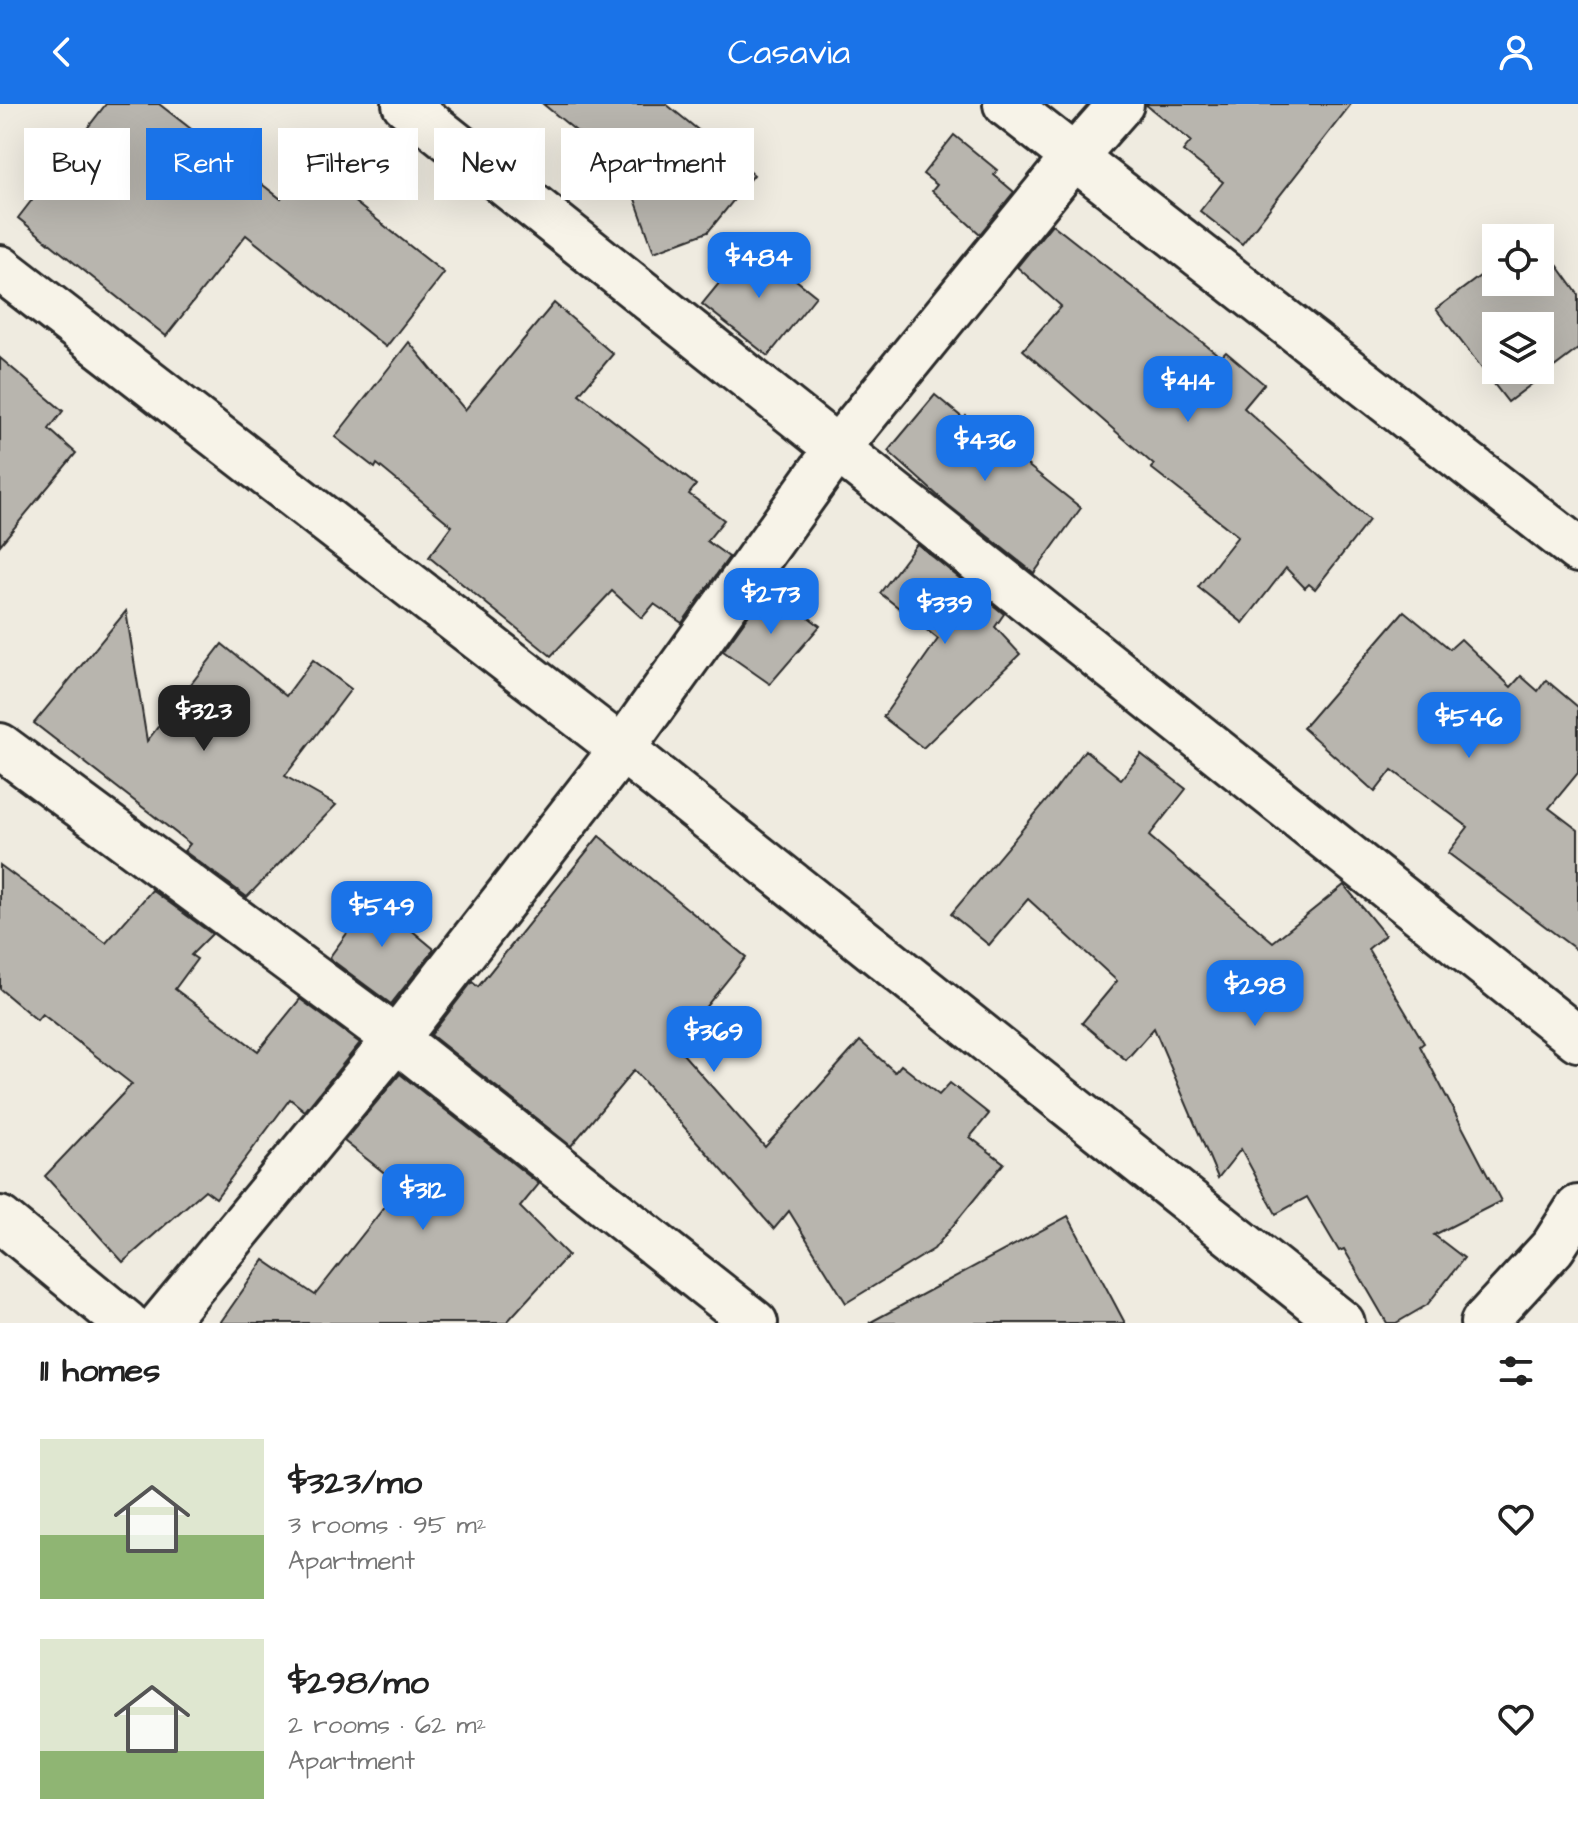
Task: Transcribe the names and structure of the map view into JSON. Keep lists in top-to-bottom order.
{
  "page": {
    "header": "Casavia",
    "chip": [
      "Buy",
      "Rent",
      "Filters",
      "New",
      "Apartment"
    ],
    "price": [
      "$484",
      "$414",
      "$436",
      "$273",
      "$339",
      "$323",
      "$546",
      "$549",
      "$298",
      "$369",
      "$312"
    ],
    "heading": "11 homes",
    "list": [
      {
        "name": "$323/mo",
        "note": "3 rooms · 95 m² · Apartment"
      },
      {
        "name": "$298/mo",
        "note": "2 rooms · 62 m² · Apartment"
      }
    ]
  }
}
